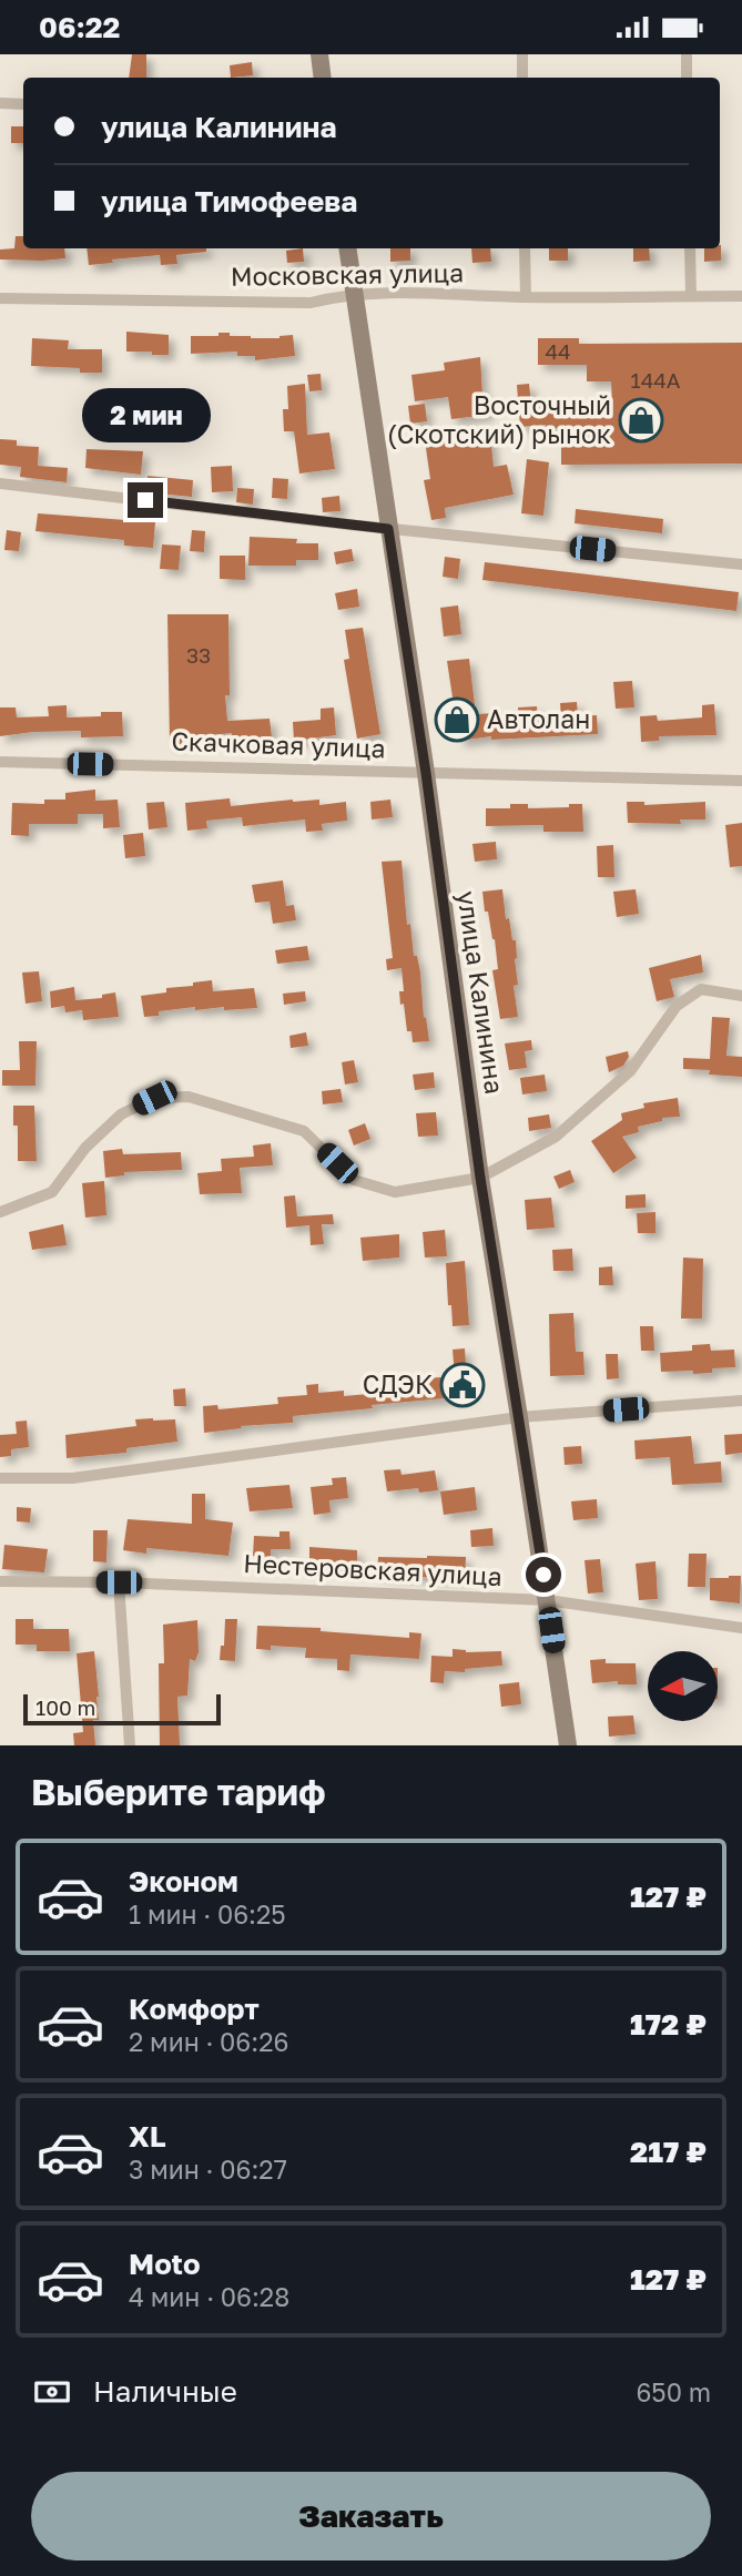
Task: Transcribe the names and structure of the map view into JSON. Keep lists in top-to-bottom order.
{
  "streets": {
    "main road": ["улица Калинина"],
    "street": ["Московская улица", "Скачковая улица", "Нестеровская улица"]
  },
  "crossings": [
    ["Московская улица", "улица Калинина"],
    ["Скачковая улица", "улица Калинина"],
    ["улица Калинина", "Нестеровская улица"]
  ],
  "places": {
    "shop": ["Восточный (Скотский) рынок", "Автолан"],
    "public building": ["СДЭК"]
  },
  "house_numbers": ["44", "144А", "33"],
  "scale_bar": "100 m",
  "north": "left",
  "page": {
    "status": "06:22",
    "banner": ["улица Калинина", "улица Тимофеева"],
    "bubble": "2 мин",
    "scale": "100 m",
    "heading": "Выберите тариф",
    "list": [
      {
        "name": "Эконом",
        "note": "1 мин · 06:25",
        "value": "127 ₽"
      },
      {
        "name": "Комфорт",
        "note": "2 мин · 06:26",
        "value": "172 ₽"
      },
      {
        "name": "XL",
        "note": "3 мин · 06:27",
        "value": "217 ₽"
      },
      {
        "name": "Moto",
        "note": "4 мин · 06:28",
        "value": "127 ₽"
      }
    ],
    "pay": ["Наличные", "650 m"],
    "buttons": "Заказать"
  }
}
